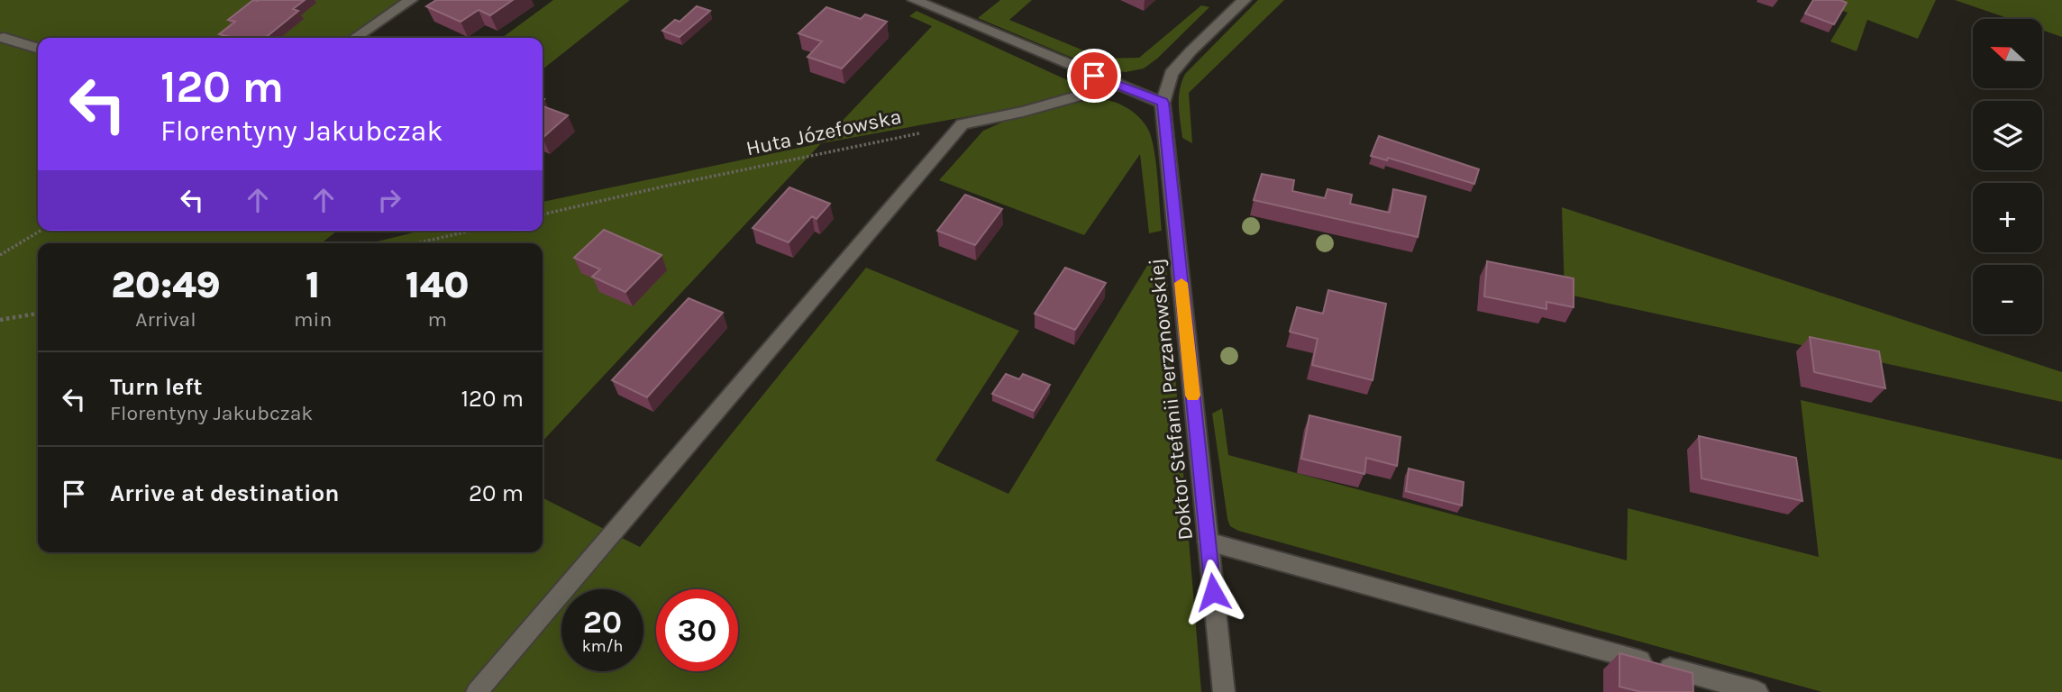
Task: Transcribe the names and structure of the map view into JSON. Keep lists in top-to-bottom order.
{
  "streets": {
    "street": ["Doktor Stefanii Perzanowskiej"],
    "path": ["Huta Józefowska"]
  },
  "north": "left",
  "page": {
    "map_buttons": ["+", "−"],
    "turn": ["120 m", "Florentyny Jakubczak"],
    "eta": [
      "20:49",
      "Arrival",
      "1",
      "min",
      "140",
      "m"
    ],
    "list": [
      {
        "name": "Turn left",
        "note": "Florentyny Jakubczak",
        "value": "120 m"
      },
      {
        "name": "Arrive at destination",
        "value": "20 m"
      }
    ],
    "speed": "20 km/h",
    "limit": "30"
  }
}
